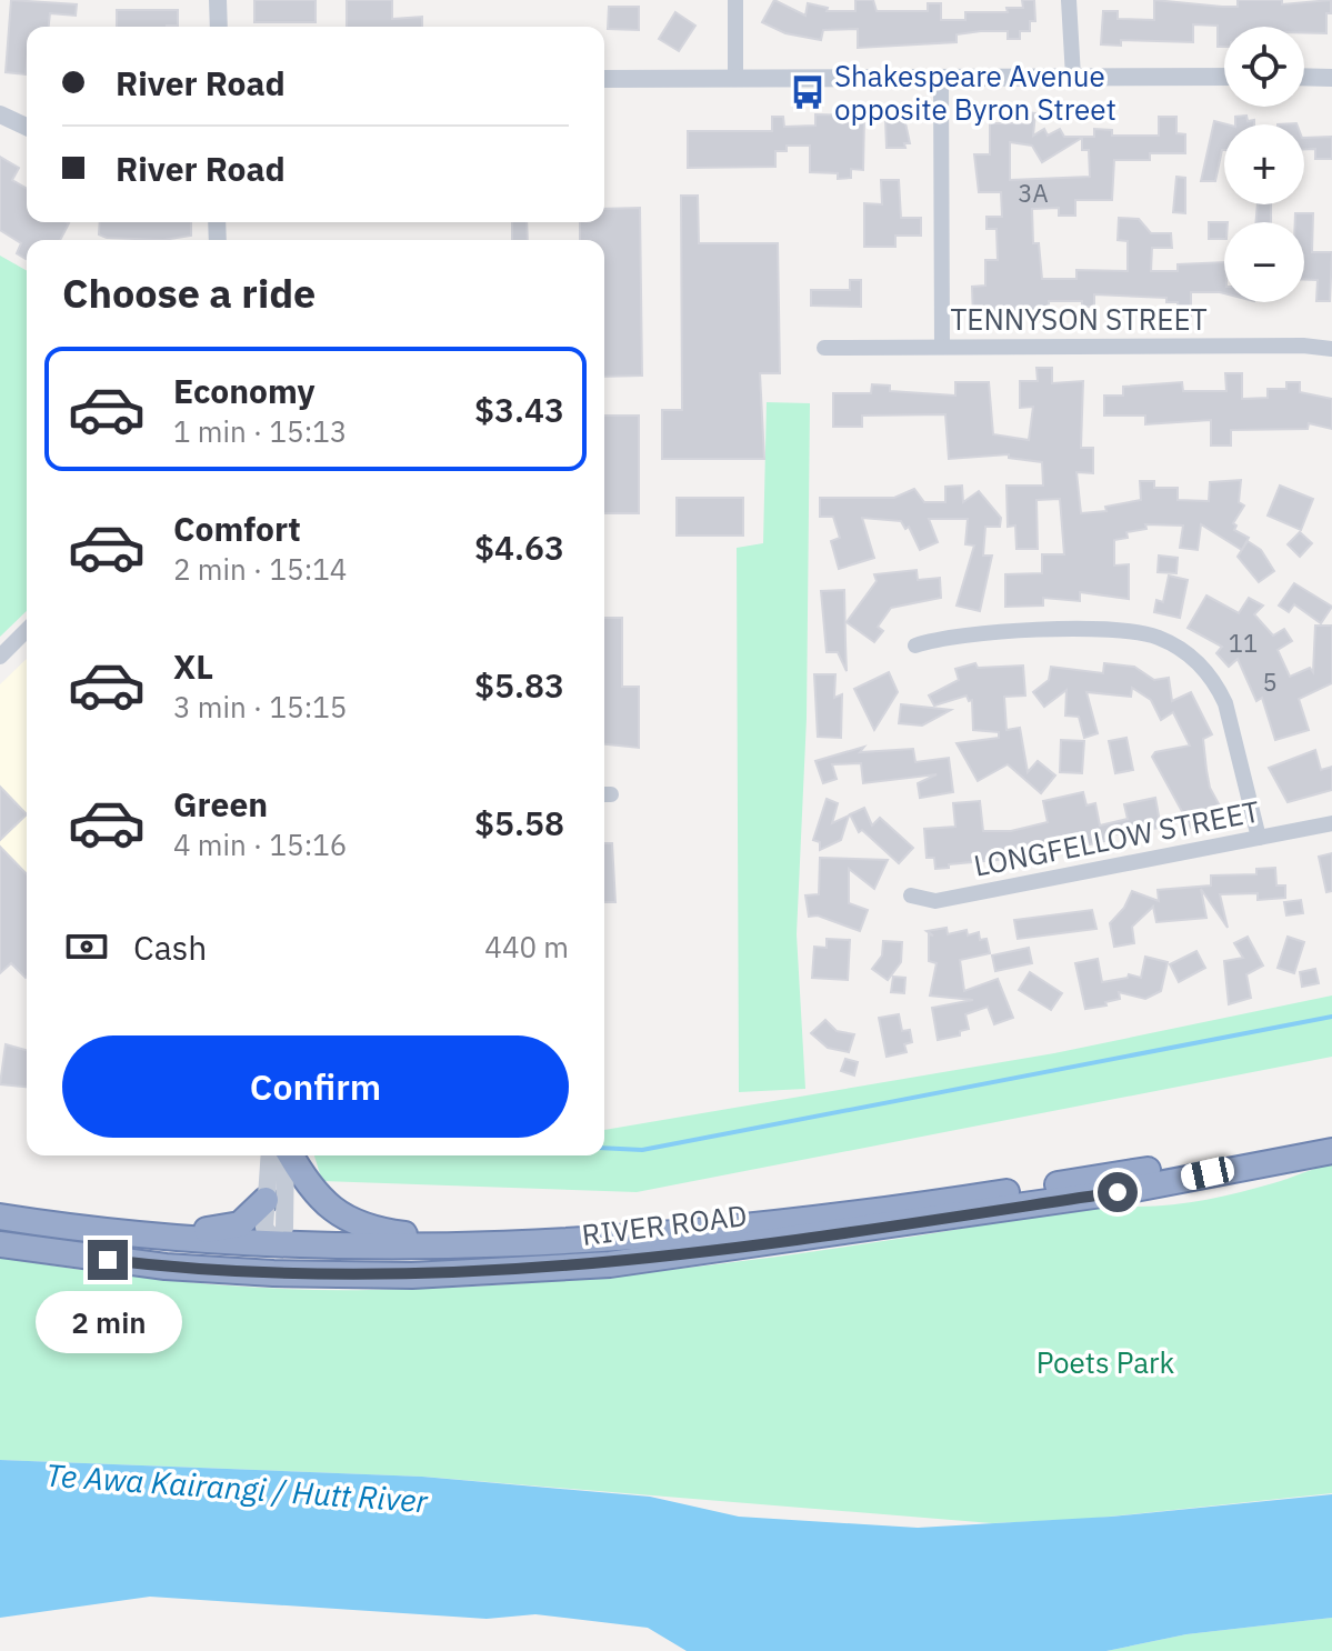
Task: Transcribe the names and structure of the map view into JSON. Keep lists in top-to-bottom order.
{
  "streets": {
    "highway": ["RIVER ROAD"],
    "street": ["TENNYSON STREET", "LONGFELLOW STREET"]
  },
  "water": ["Te Awa Kairangi / Hutt River"],
  "parks": ["Poets Park"],
  "places": {
    "bus stop": ["Shakespeare Avenue opposite Byron Street"]
  },
  "house_numbers": ["3A", "11", "5"],
  "page": {
    "map_buttons": ["+", "−"],
    "banner": ["River Road", "River Road"],
    "heading": "Choose a ride",
    "list": [
      {
        "name": "Economy",
        "note": "1 min · 15:13",
        "value": "$3.43"
      },
      {
        "name": "Comfort",
        "note": "2 min · 15:14",
        "value": "$4.63"
      },
      {
        "name": "XL",
        "note": "3 min · 15:15",
        "value": "$5.83"
      },
      {
        "name": "Green",
        "note": "4 min · 15:16",
        "value": "$5.58"
      }
    ],
    "pay": ["Cash", "440 m"],
    "buttons": "Confirm",
    "bubble": "2 min"
  }
}
